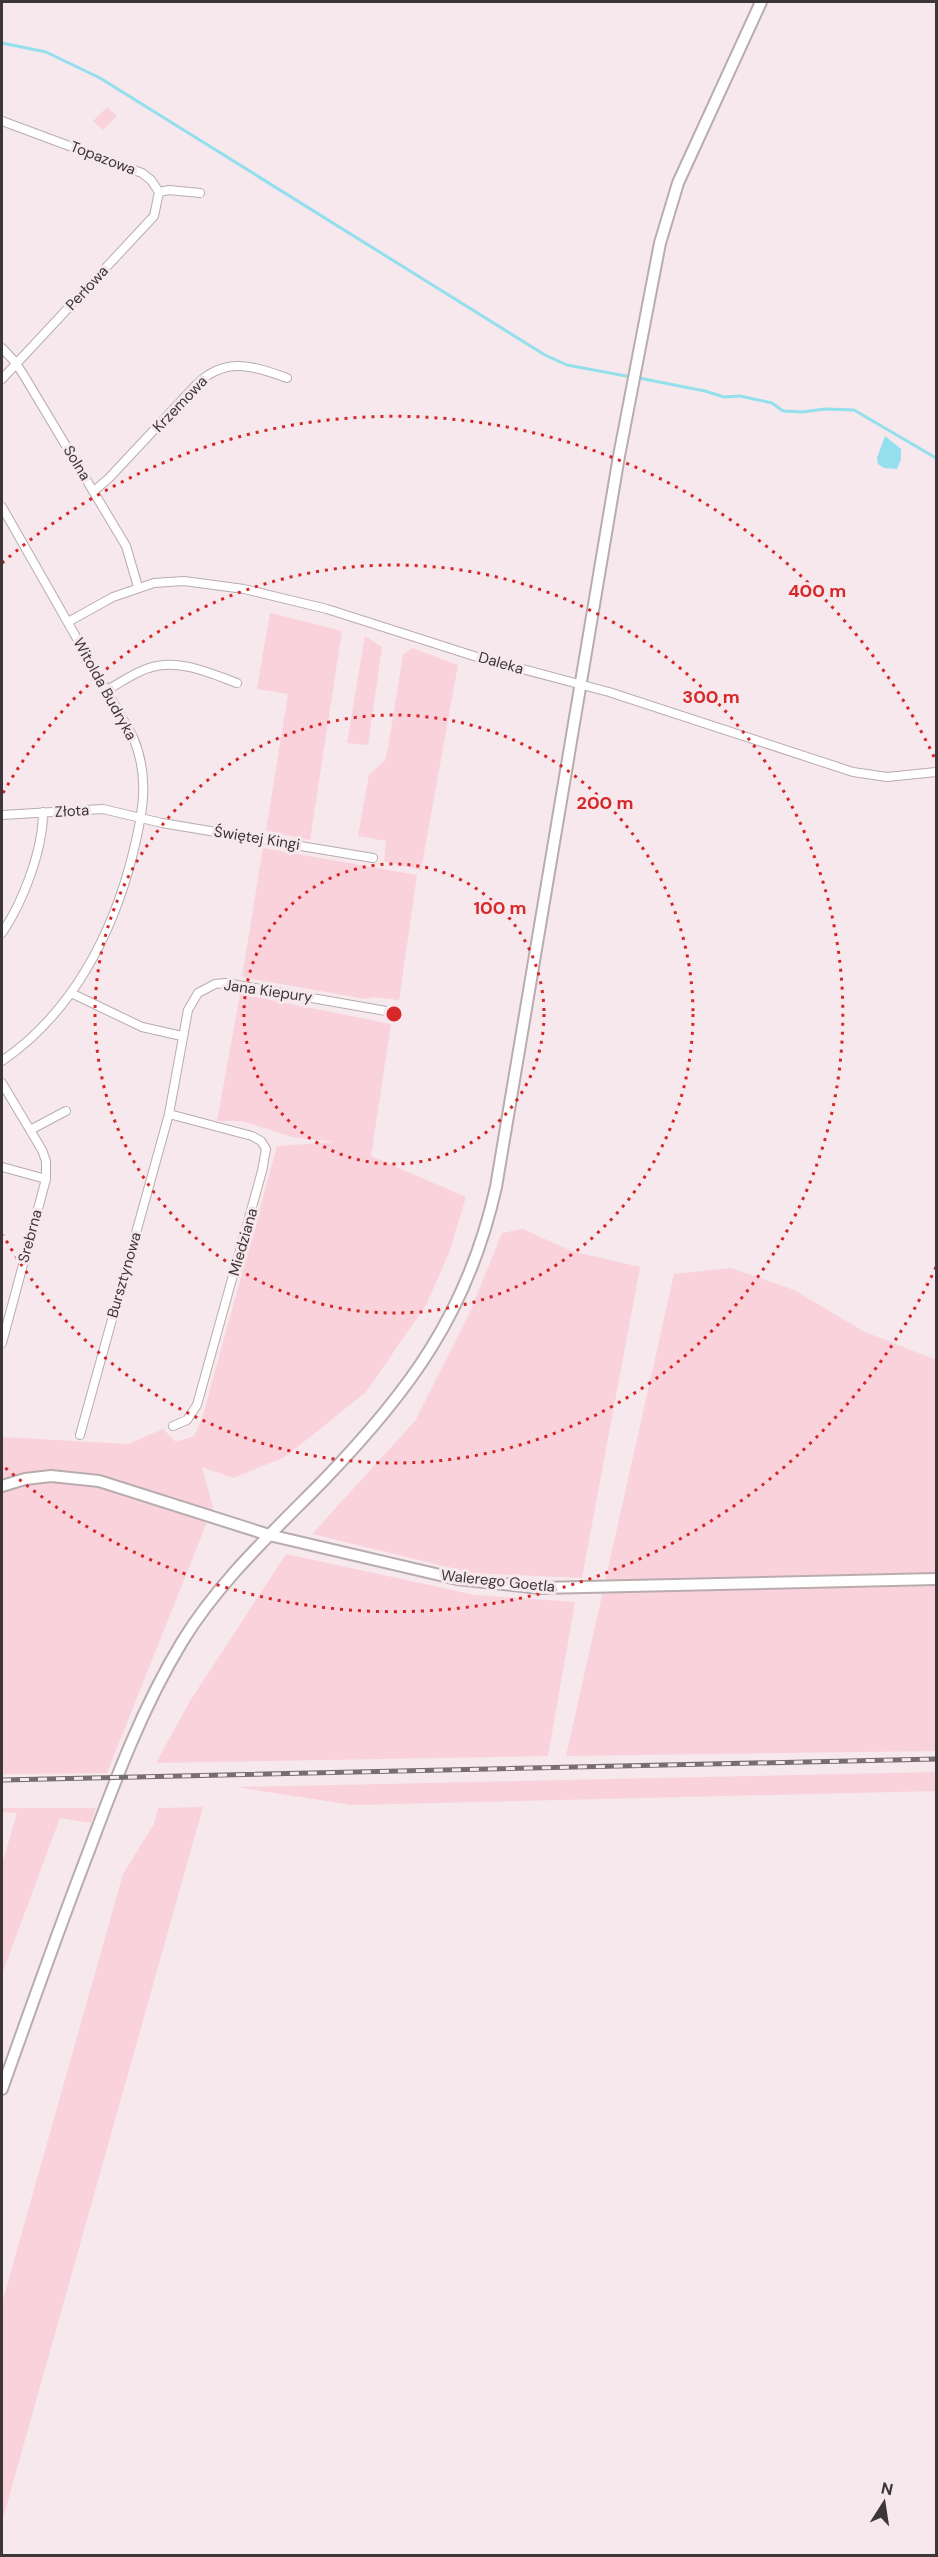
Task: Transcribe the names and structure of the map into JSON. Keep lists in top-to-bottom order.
{
  "streets": {
    "main road": ["Walerego Goetla"],
    "street": [
      "Topazowa",
      "Perłowa",
      "Krzemowa",
      "Solna",
      "Daleka",
      "Witolda Budryka",
      "Złota",
      "Świętej Kingi",
      "Jana Kiepury",
      "Srebrna",
      "Miedziana",
      "Bursztynowa"
    ]
  },
  "crossings": [
    ["Topazowa", "Perłowa"],
    ["Perłowa", "Solna"],
    ["Krzemowa", "Solna"],
    ["Solna", "Daleka"],
    ["Daleka", "Witolda Budryka"],
    ["Witolda Budryka", "Złota"],
    ["Witolda Budryka", "Świętej Kingi"],
    ["Złota", "Świętej Kingi"],
    ["Jana Kiepury", "Miedziana"],
    ["Jana Kiepury", "Bursztynowa"],
    ["Miedziana", "Bursztynowa"]
  ],
  "north": "top",
  "rings": [
    "400 m",
    "300 m",
    "200 m",
    "100 m"
  ]
}
